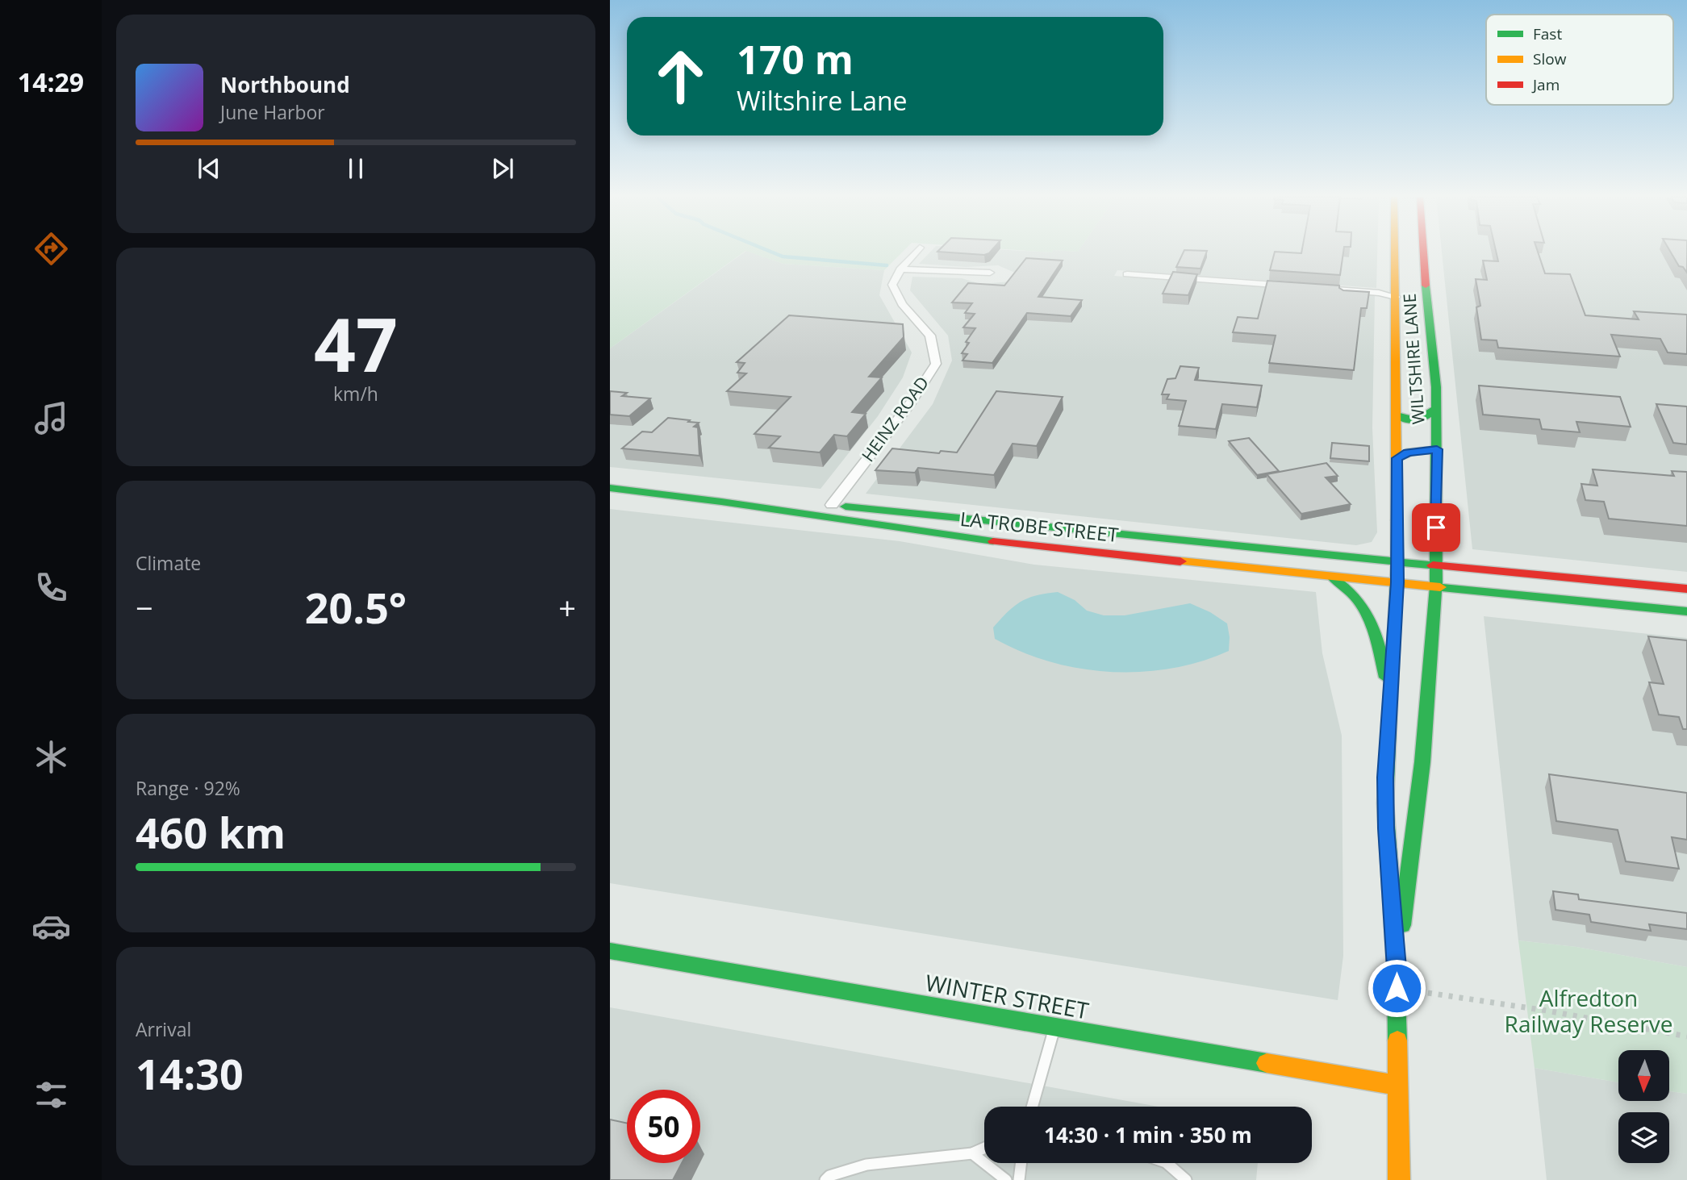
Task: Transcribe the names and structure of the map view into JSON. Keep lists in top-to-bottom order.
{
  "streets": {
    "main road": ["WILTSHIRE LANE", "LA TROBE STREET", "WINTER STREET"],
    "street": ["HEINZ ROAD"]
  },
  "crossings": [
    ["WILTSHIRE LANE", "LA TROBE STREET"],
    ["HEINZ ROAD", "LA TROBE STREET"]
  ],
  "parks": ["Alfredton Railway Reserve"],
  "legend": ["Fast", "Slow", "Jam"],
  "north": "bottom",
  "page": {
    "tabs": "14:29",
    "turn": ["170 m", "Wiltshire Lane"],
    "song": ["Northbound", "June Harbor"],
    "tile": [
      ["47", "km/h"],
      "Climate",
      ["Range · 92%", "460 km"],
      ["Arrival", "14:30"]
    ],
    "heat": ["−", "20.5°", "+"],
    "limit": "50",
    "trip": "14:30 · 1 min · 350 m"
  }
}
